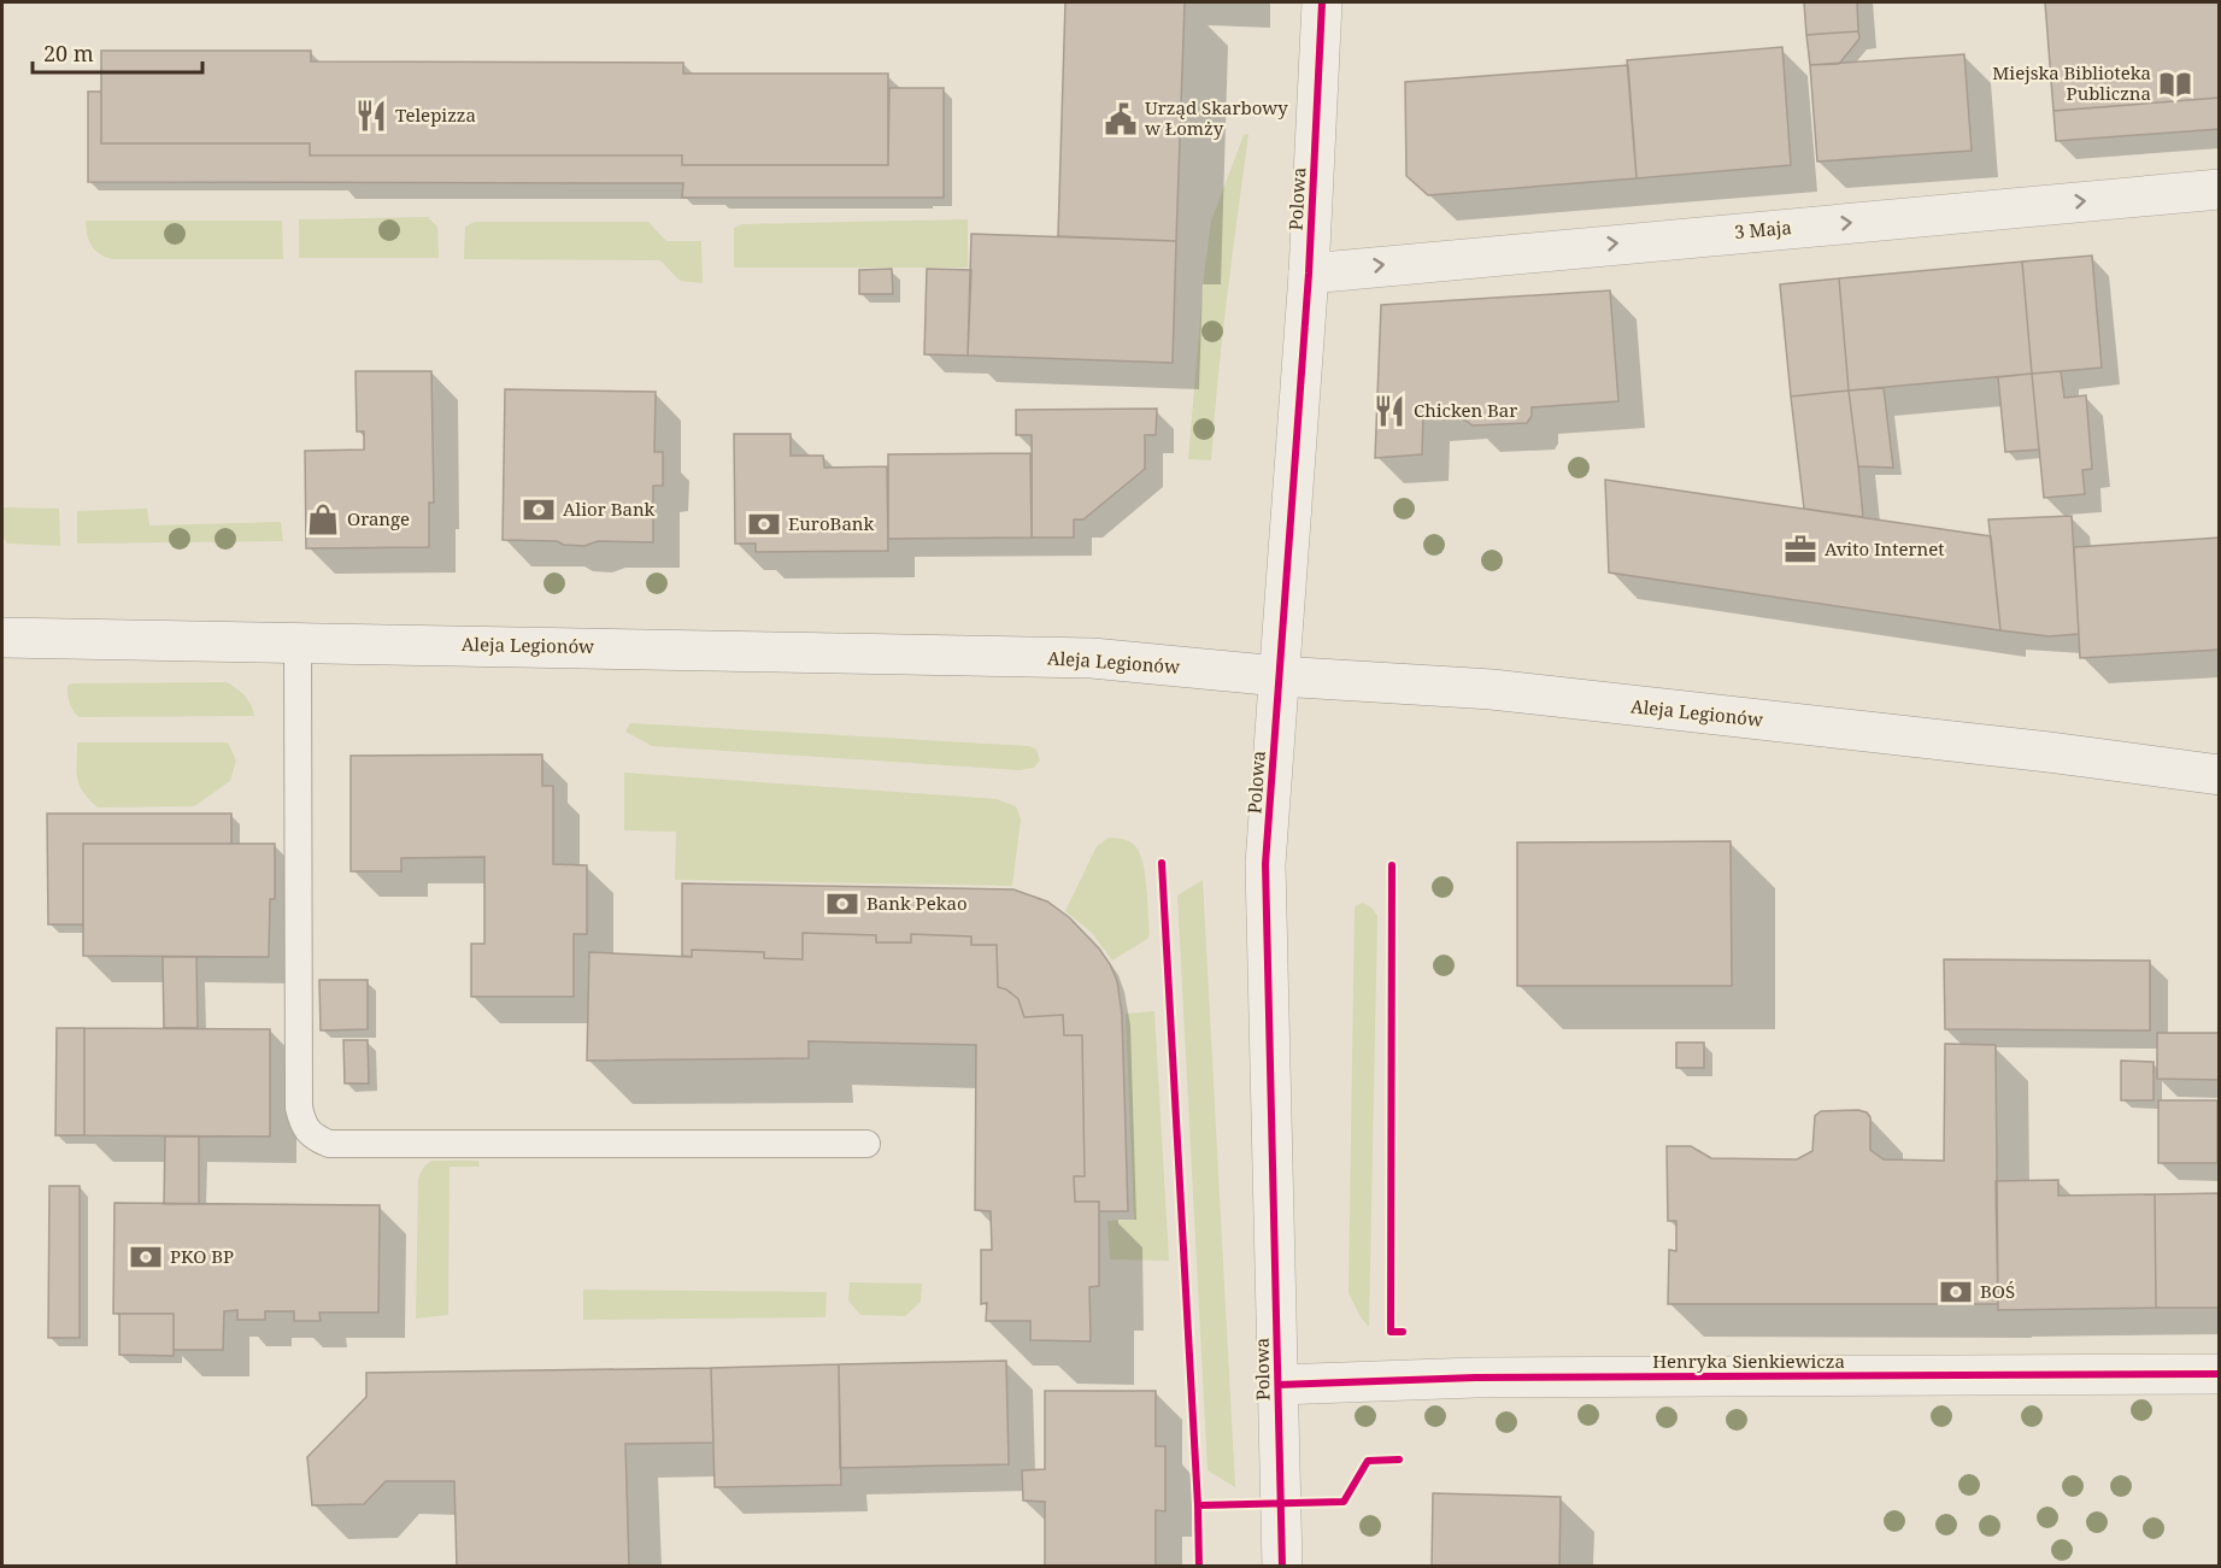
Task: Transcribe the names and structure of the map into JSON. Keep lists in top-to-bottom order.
{
  "streets": {
    "street": [
      "Polowa",
      "3 Maja",
      "Aleja Legionów",
      "Henryka Sienkiewicza"
    ]
  },
  "crossings": [
    ["Polowa", "3 Maja"],
    ["Polowa", "Aleja Legionów"],
    ["Polowa", "Henryka Sienkiewicza"]
  ],
  "one_way": ["3 Maja"],
  "places": {
    "library": ["Miejska Biblioteka Publiczna"],
    "restaurant": ["Telepizza", "Chicken Bar"],
    "public building": ["Urząd Skarbowy w Łomży"],
    "bank": [
      "Alior Bank",
      "EuroBank",
      "Bank Pekao",
      "PKO BP",
      "BOŚ"
    ],
    "shop": ["Orange"],
    "office": ["Avito Internet"]
  },
  "scale_bar": "20 m"
}
